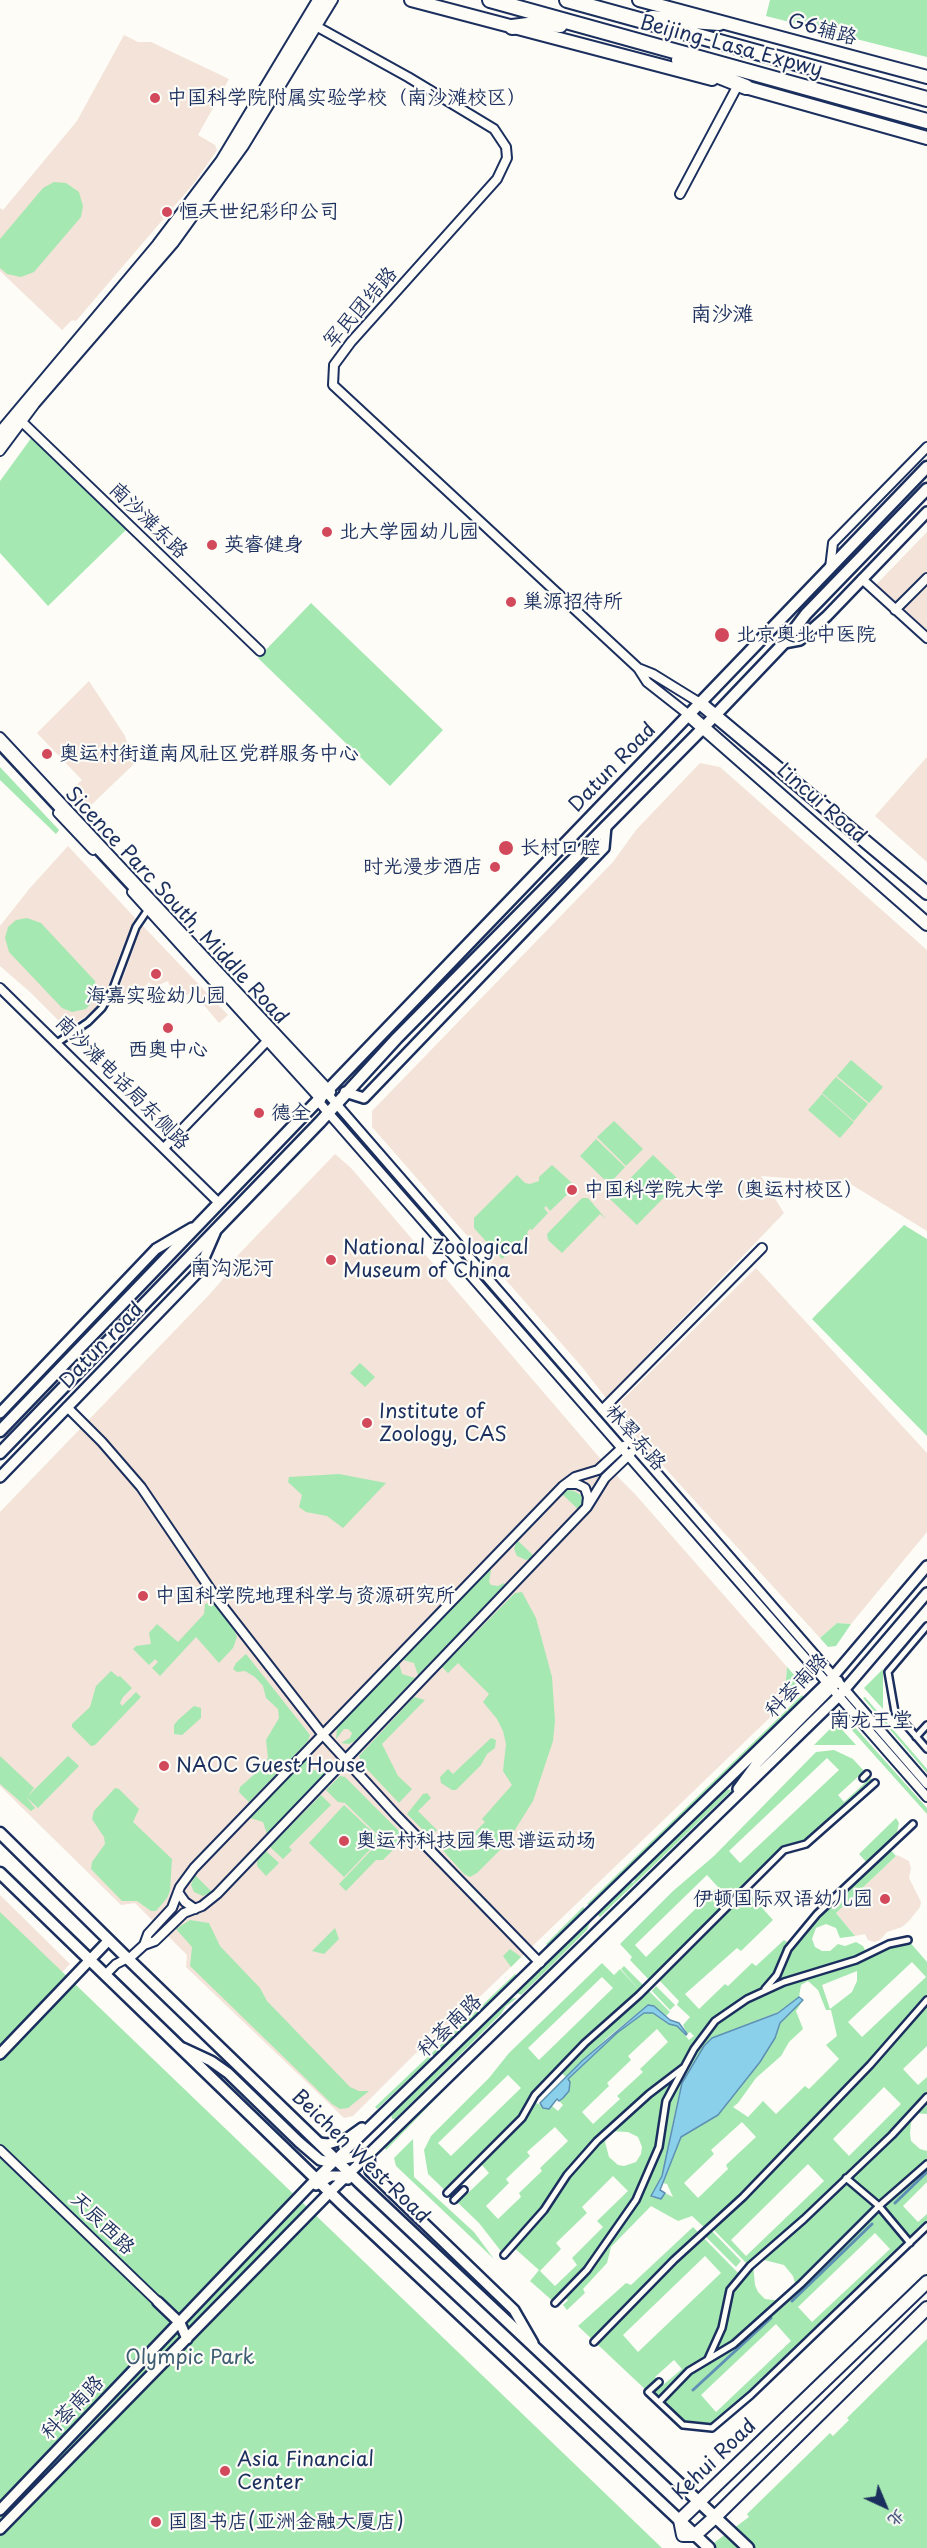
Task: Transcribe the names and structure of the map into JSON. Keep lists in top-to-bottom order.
{
  "streets": {
    "highway": ["Beijing-Lasa Expwy"],
    "main road": [
      "G6辅路",
      "Datun Road",
      "Lincui Road",
      "Datun road",
      "Beichen West Road",
      "Kehui Road"
    ],
    "street": [
      "军民团结路",
      "南沙滩东路",
      "Sicence Parc South, Middle Road",
      "南沙滩电话局东侧路",
      "林翠东路",
      "科荟南路",
      "天辰西路"
    ]
  },
  "crossings": [
    ["军民团结路", "Datun Road"],
    ["军民团结路", "Lincui Road"],
    ["Datun Road", "Lincui Road"],
    ["Datun Road", "Sicence Parc South, Middle Road"],
    ["Datun Road", "Datun road"],
    ["Datun Road", "林翠东路"],
    ["Sicence Parc South, Middle Road", "Datun road"],
    ["南沙滩电话局东侧路", "Datun road"],
    ["Datun road", "林翠东路"],
    ["林翠东路", "科荟南路"],
    ["科荟南路", "Beichen West Road"],
    ["科荟南路", "天辰西路"],
    ["Beichen West Road", "Kehui Road"]
  ],
  "districts": ["南沙滩", "南沟泥河", "南龙王堂"],
  "parks": ["Olympic Park"],
  "places": [
    "中国科学院附属实验学校（南沙滩校区）",
    "恒天世纪彩印公司",
    "北大学园幼儿园",
    "英睿健身",
    "巢源招待所",
    "北京奥北中医院",
    "奥运村街道南风社区党群服务中心",
    "长村口腔",
    "时光漫步酒店",
    "海嘉实验幼儿园",
    "西奥中心",
    "德全",
    "中国科学院大学（奥运村校区）",
    "National Zoological Museum of China",
    "Institute of Zoology, CAS",
    "中国科学院地理科学与资源研究所",
    "NAOC Guest House",
    "奥运村科技园集思谱运动场",
    "伊顿国际双语幼儿园",
    "Asia Financial Center",
    "国图书店(亚洲金融大厦店)"
  ],
  "north": "bottom right"
}
